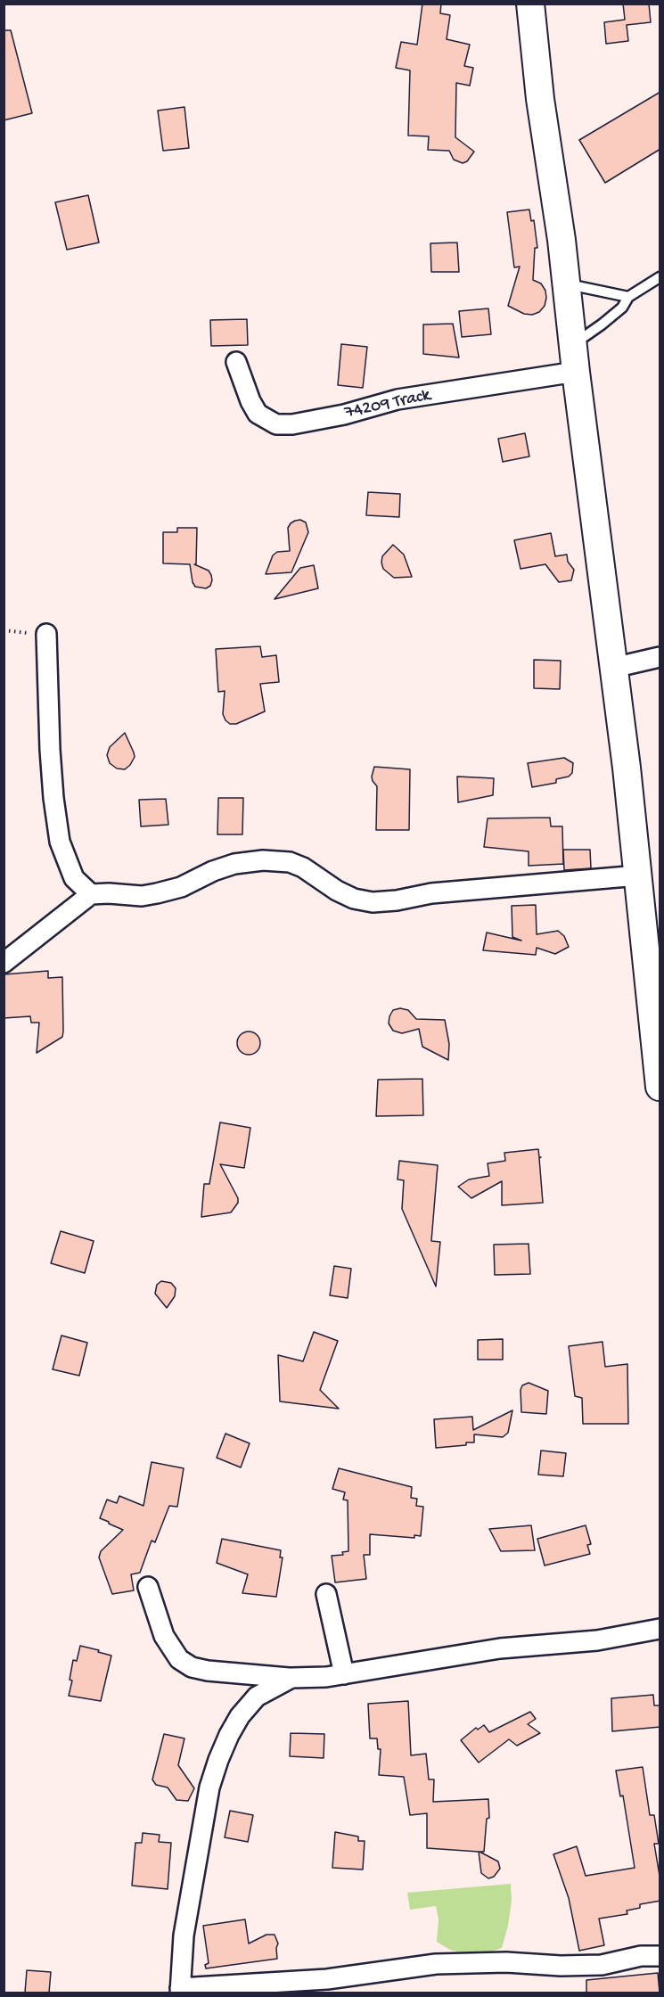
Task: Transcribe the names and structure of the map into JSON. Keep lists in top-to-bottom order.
{
  "streets": {
    "street": ["74209 Track"]
  }
}
